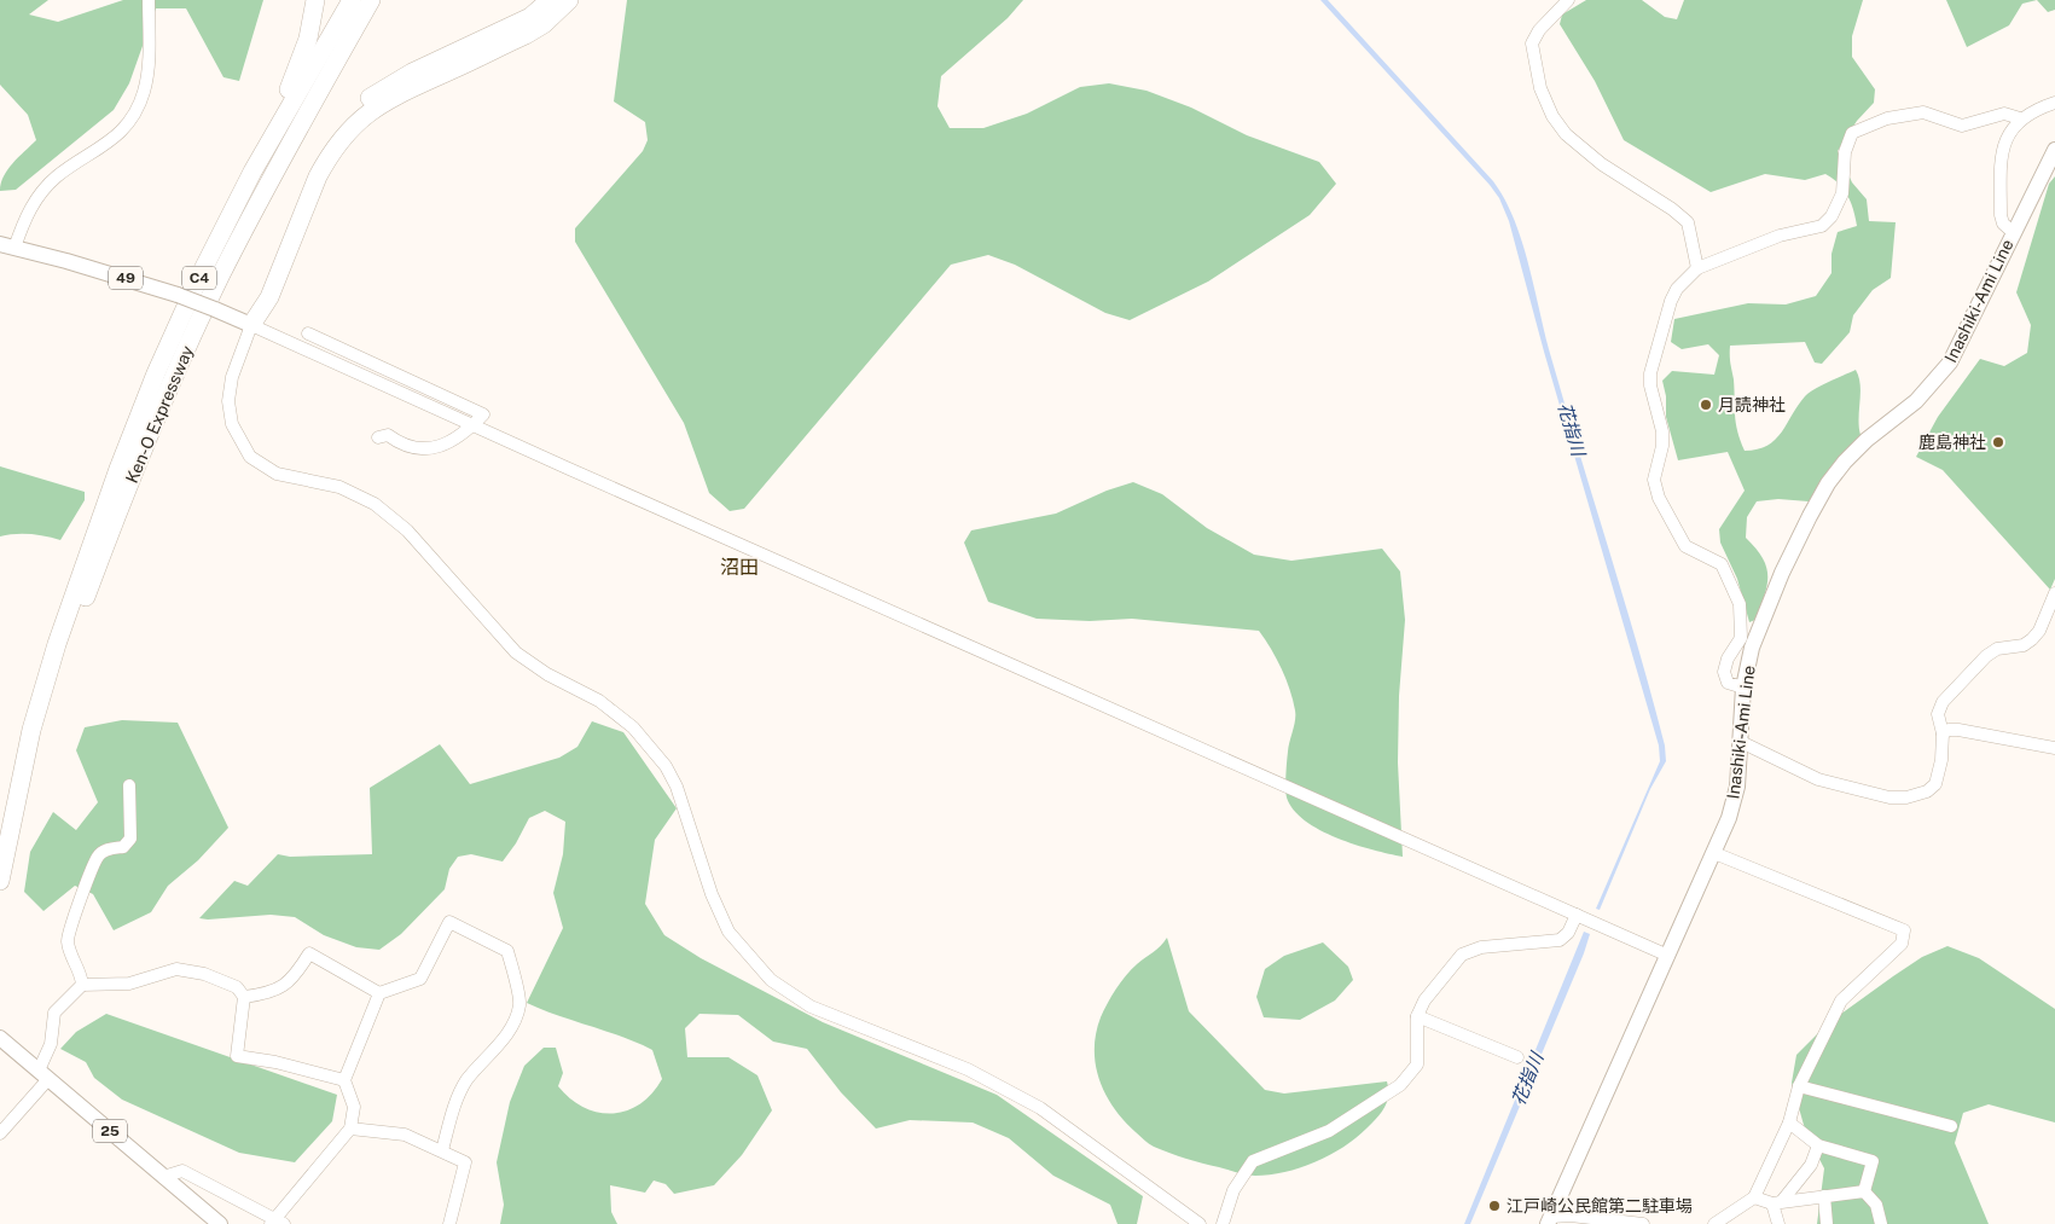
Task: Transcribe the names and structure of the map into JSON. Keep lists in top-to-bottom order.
{
  "streets": {
    "highway": ["C4", "Ken-O Expressway"],
    "main road": ["49", "Inashiki-Ami Line", "25"]
  },
  "districts": ["沼田"],
  "water": ["花指川"],
  "places": ["月読神社", "鹿島神社", "江戸崎公民館第二駐車場"]
}
